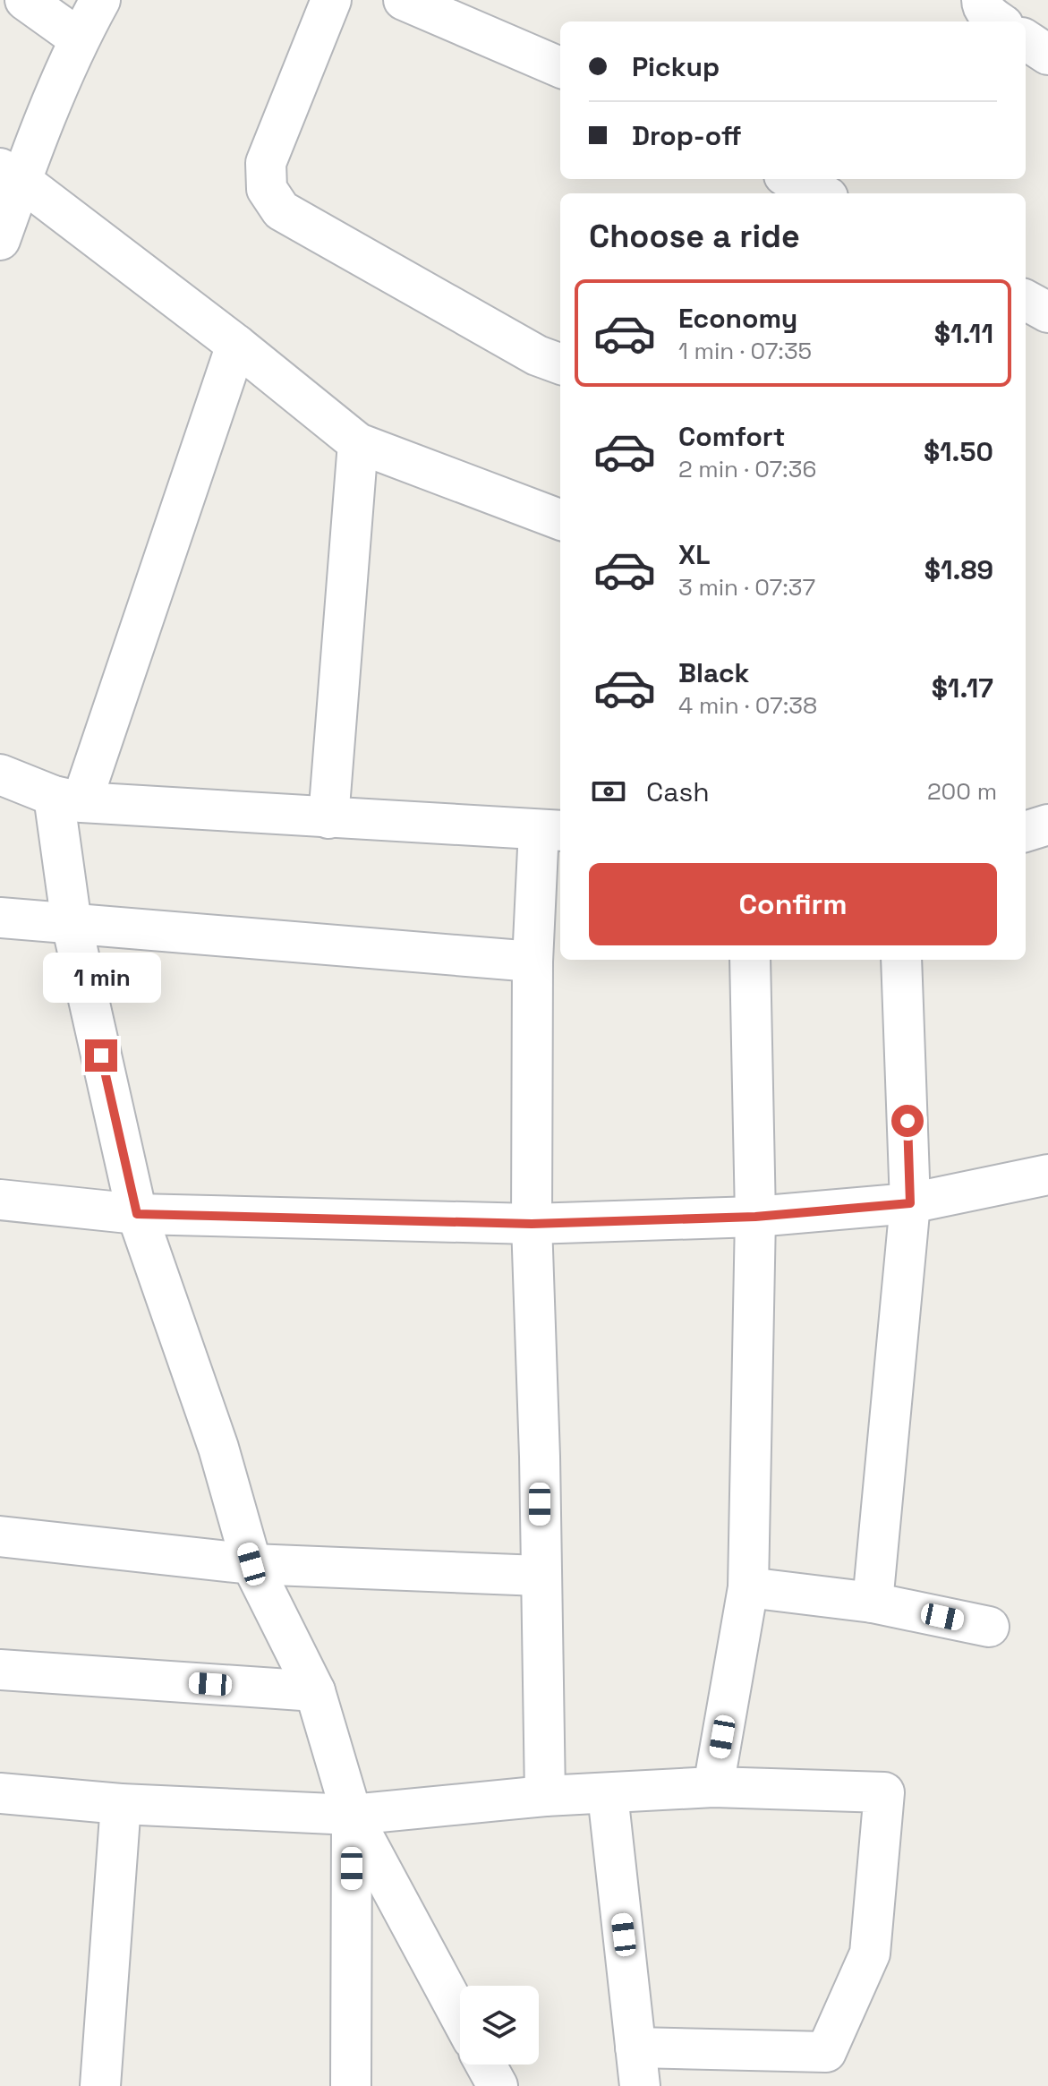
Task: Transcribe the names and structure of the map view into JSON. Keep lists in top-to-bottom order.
{
  "page": {
    "banner": ["Pickup", "Drop-off"],
    "heading": "Choose a ride",
    "list": [
      {
        "name": "Economy",
        "note": "1 min · 07:35",
        "value": "$1.11"
      },
      {
        "name": "Comfort",
        "note": "2 min · 07:36",
        "value": "$1.50"
      },
      {
        "name": "XL",
        "note": "3 min · 07:37",
        "value": "$1.89"
      },
      {
        "name": "Black",
        "note": "4 min · 07:38",
        "value": "$1.17"
      }
    ],
    "pay": ["Cash", "200 m"],
    "buttons": "Confirm",
    "bubble": "1 min"
  }
}
